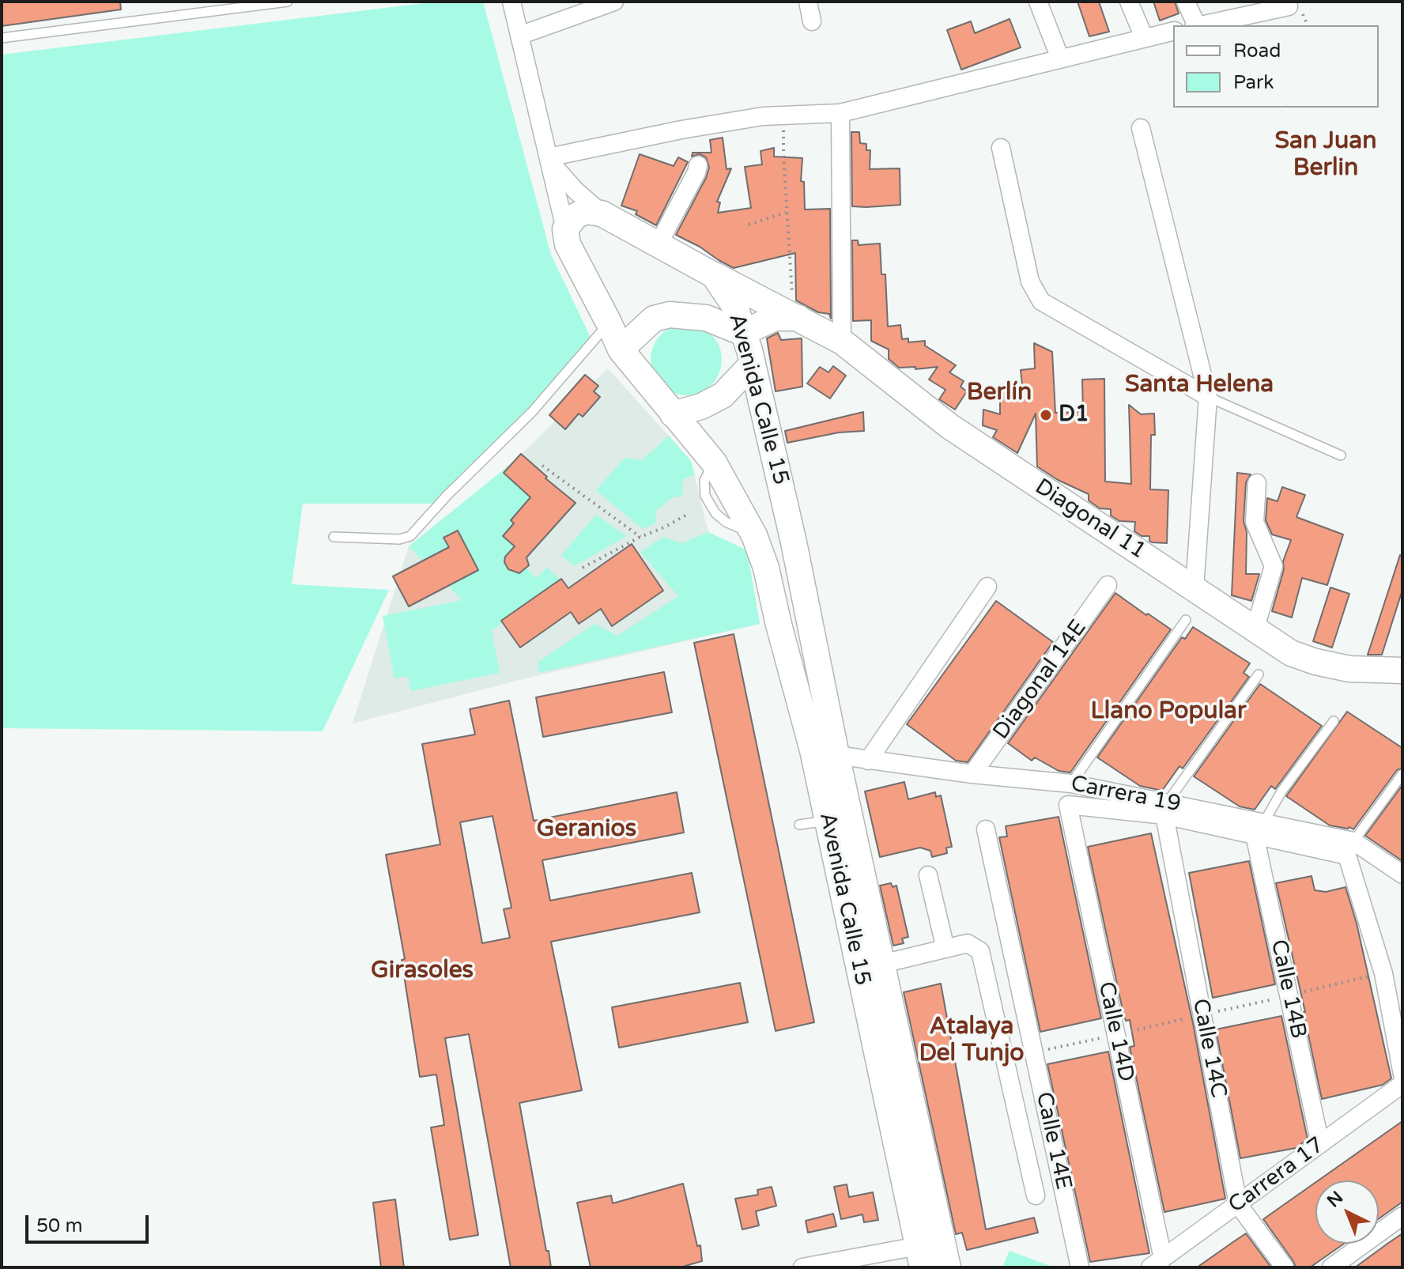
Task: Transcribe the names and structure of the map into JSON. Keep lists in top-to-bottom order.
{
  "streets": {
    "main road": ["Avenida Calle 15", "Diagonal 11"],
    "street": [
      "Diagonal 14E",
      "Carrera 19",
      "Calle 14B",
      "Calle 14D",
      "Calle 14C",
      "Calle 14E",
      "Carrera 17"
    ]
  },
  "crossings": [
    ["Avenida Calle 15", "Diagonal 11"],
    ["Avenida Calle 15", "Carrera 19"],
    ["Diagonal 14E", "Carrera 19"],
    ["Carrera 19", "Calle 14D"],
    ["Carrera 19", "Calle 14C"],
    ["Calle 14B", "Carrera 17"],
    ["Calle 14D", "Calle 14C"],
    ["Calle 14D", "Carrera 17"],
    ["Calle 14C", "Carrera 17"]
  ],
  "districts": [
    "San Juan Berlin",
    "Santa Helena",
    "Berlín",
    "Llano Popular",
    "Geranios",
    "Girasoles",
    "Atalaya Del Tunjo"
  ],
  "places": ["D1"],
  "legend": ["Road", "Park"],
  "scale_bar": "50 m",
  "north": "top left"
}
